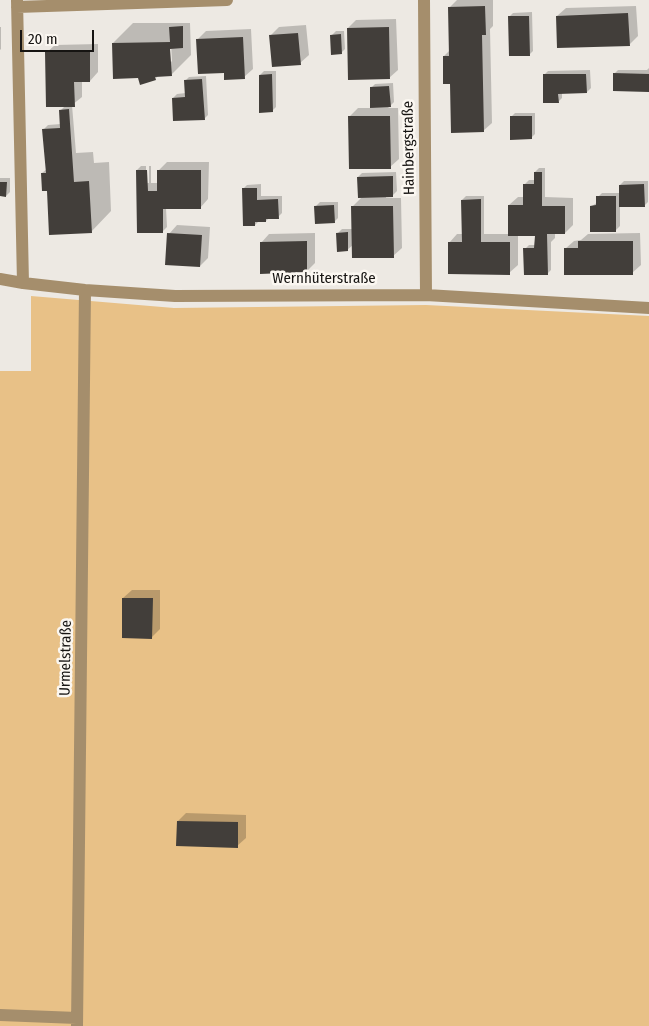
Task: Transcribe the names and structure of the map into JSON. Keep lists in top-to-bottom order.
{
  "streets": {
    "street": ["Hainbergstraße", "Wernhüterstraße", "Urmelstraße"]
  },
  "crossings": [
    ["Hainbergstraße", "Wernhüterstraße"],
    ["Wernhüterstraße", "Urmelstraße"]
  ],
  "scale_bar": "20 m"
}
